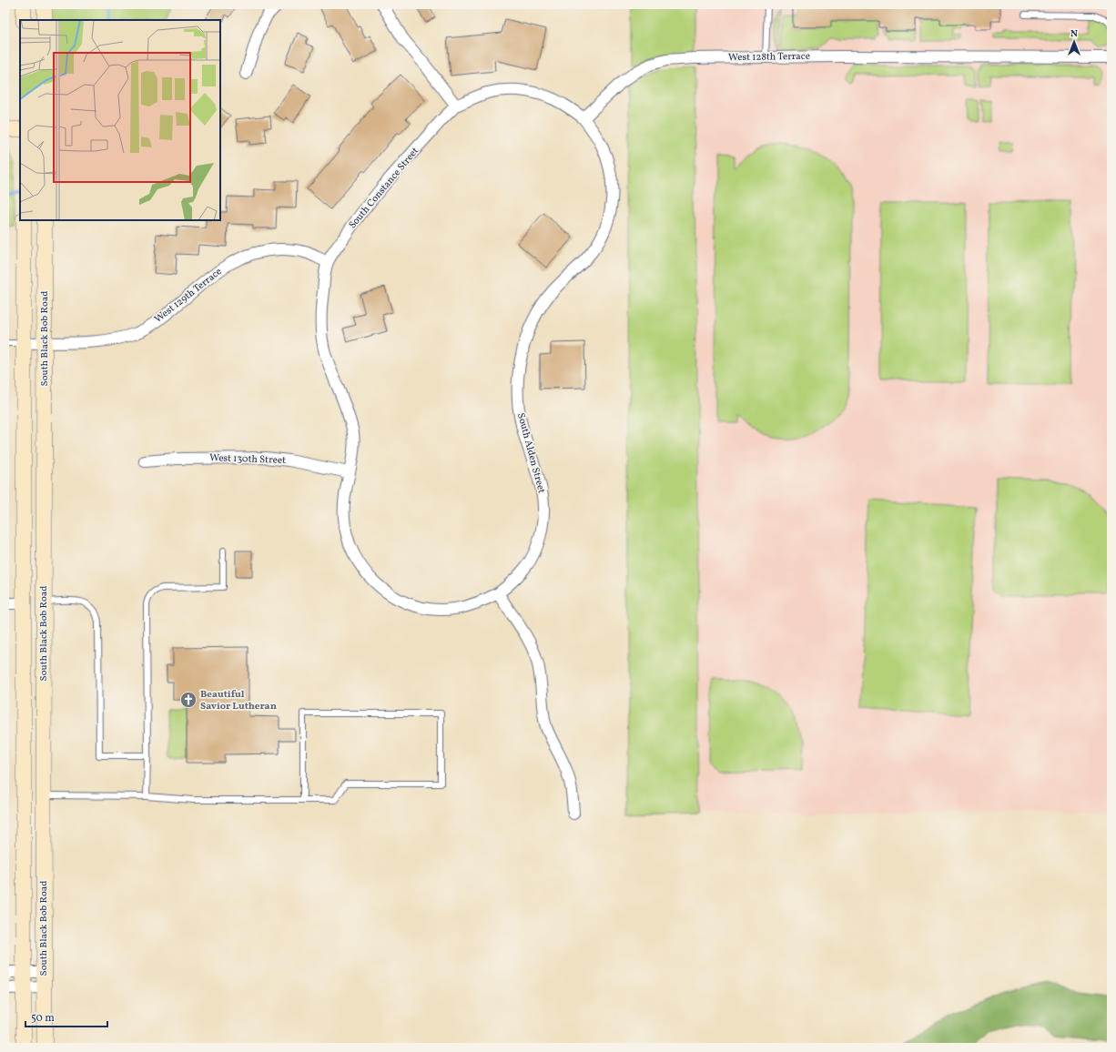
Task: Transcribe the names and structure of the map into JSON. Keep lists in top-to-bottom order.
{
  "streets": {
    "main road": ["South Black Bob Road"],
    "street": [
      "West 128th Terrace",
      "South Constance Street",
      "West 129th Terrace",
      "South Alden Street",
      "West 130th Street"
    ]
  },
  "crossings": [
    ["West 128th Terrace", "South Alden Street"],
    ["South Constance Street", "West 129th Terrace"],
    ["South Constance Street", "South Alden Street"],
    ["South Constance Street", "West 130th Street"],
    ["West 129th Terrace", "South Black Bob Road"]
  ],
  "places": {
    "church": ["Beautiful Savior Lutheran"]
  },
  "scale_bar": "50 m",
  "north": "top"
}
